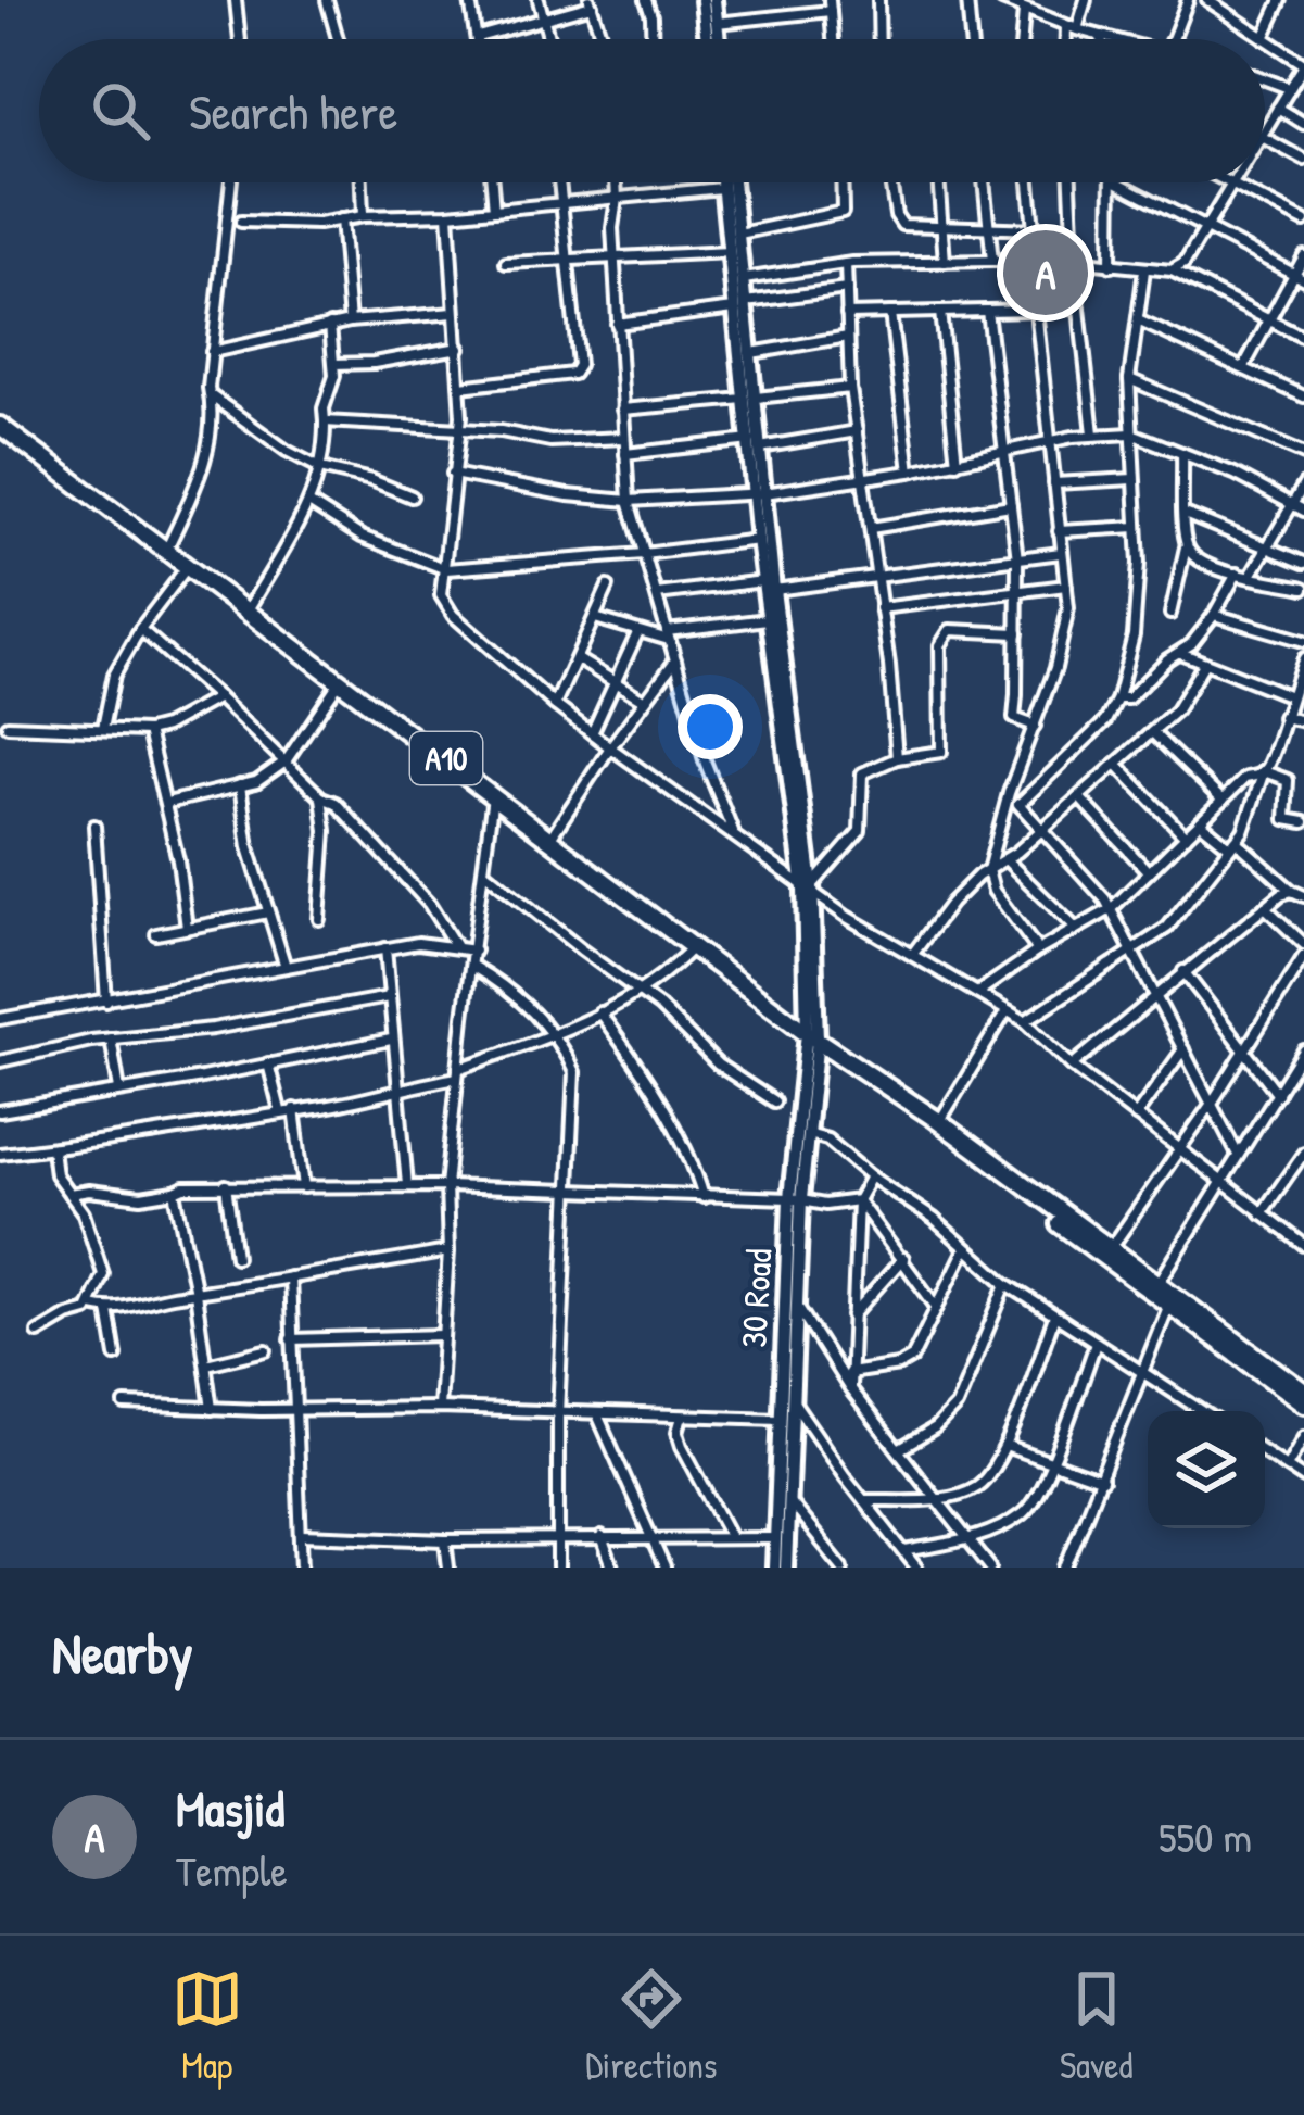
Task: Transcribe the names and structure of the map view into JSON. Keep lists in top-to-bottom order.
{
  "streets": {
    "highway": ["A10"],
    "main road": ["30 Road"]
  },
  "crossings": [
    ["A10", "30 Road"]
  ],
  "page": {
    "search": "Search here",
    "pins": "A",
    "heading": "Nearby",
    "list": [
      {
        "mark": "A",
        "name": "Masjid",
        "note": "Temple",
        "value": "550 m"
      }
    ],
    "nav": ["Map", "Directions", "Saved"]
  }
}
